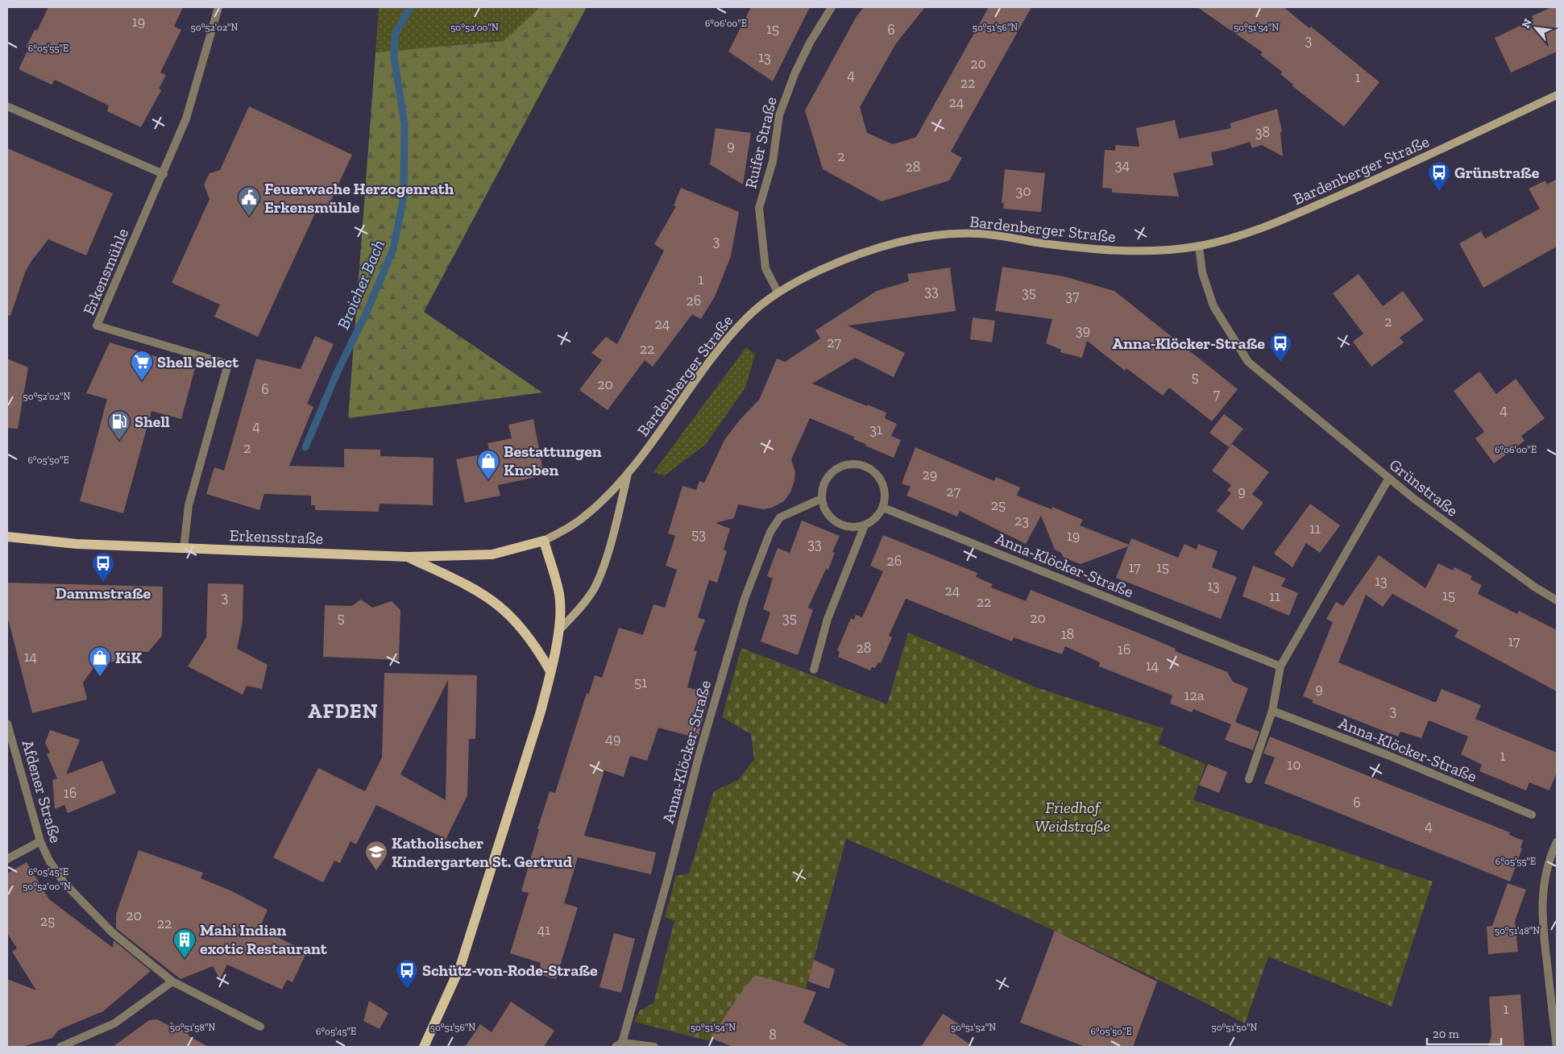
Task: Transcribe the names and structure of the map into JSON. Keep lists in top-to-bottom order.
{
  "streets": {
    "main road": ["Bardenberger Straße", "Erkensstraße"],
    "street": [
      "Ruifer Straße",
      "Erkensmühle",
      "Grünstraße",
      "Anna-Klöcker-Straße",
      "Afdener Straße"
    ]
  },
  "crossings": [
    ["Ruifer Straße", "Bardenberger Straße"],
    ["Bardenberger Straße", "Grünstraße"],
    ["Bardenberger Straße", "Erkensstraße"],
    ["Erkensmühle", "Erkensstraße"]
  ],
  "districts": ["AFDEN"],
  "water": ["Broicher Bach"],
  "parks": ["Friedhof Weidstraße"],
  "places": {
    "bus stop": [
      "Grünstraße",
      "Anna-Klöcker-Straße",
      "Dammstraße",
      "Schütz-von-Rode-Straße"
    ],
    "public building": ["Feuerwache Herzogenrath Erkensmühle"],
    "supermarket": ["Shell Select"],
    "fuel station": ["Shell"],
    "shop": ["Bestattungen Knoben", "KiK"],
    "school or university": ["Katholischer Kindergarten St. Gertrud"],
    "building": ["Mahi Indian exotic Restaurant"]
  },
  "house_numbers": [
    "19",
    "15",
    "6",
    "3",
    "13",
    "20",
    "4",
    "1",
    "22",
    "24",
    "38",
    "9",
    "2",
    "34",
    "28",
    "30",
    "3",
    "1",
    "33",
    "35",
    "37",
    "26",
    "2",
    "24",
    "39",
    "27",
    "22",
    "5",
    "20",
    "6",
    "7",
    "4",
    "4",
    "31",
    "2",
    "29",
    "27",
    "9",
    "25",
    "23",
    "11",
    "53",
    "19",
    "33",
    "26",
    "17",
    "15",
    "13",
    "13",
    "24",
    "15",
    "11",
    "3",
    "22",
    "5",
    "35",
    "20",
    "18",
    "17",
    "28",
    "16",
    "14",
    "14",
    "51",
    "9",
    "12a",
    "3",
    "49",
    "1",
    "10",
    "16",
    "6",
    "4",
    "20",
    "25",
    "22",
    "41",
    "1",
    "8"
  ],
  "scale_bar": "20 m",
  "north": "top left",
  "coordinates": [
    "6°06'00\"E",
    "50°52'00\"N",
    "50°51'56\"N",
    "50°51'54\"N",
    "50°52'02\"N",
    "6°05'55\"E",
    "6°05'50\"E",
    "6°05'45\"E",
    "50°51'48\"N",
    "50°51'58\"N",
    "50°51'52\"N",
    "50°51'50\"N"
  ]
}
